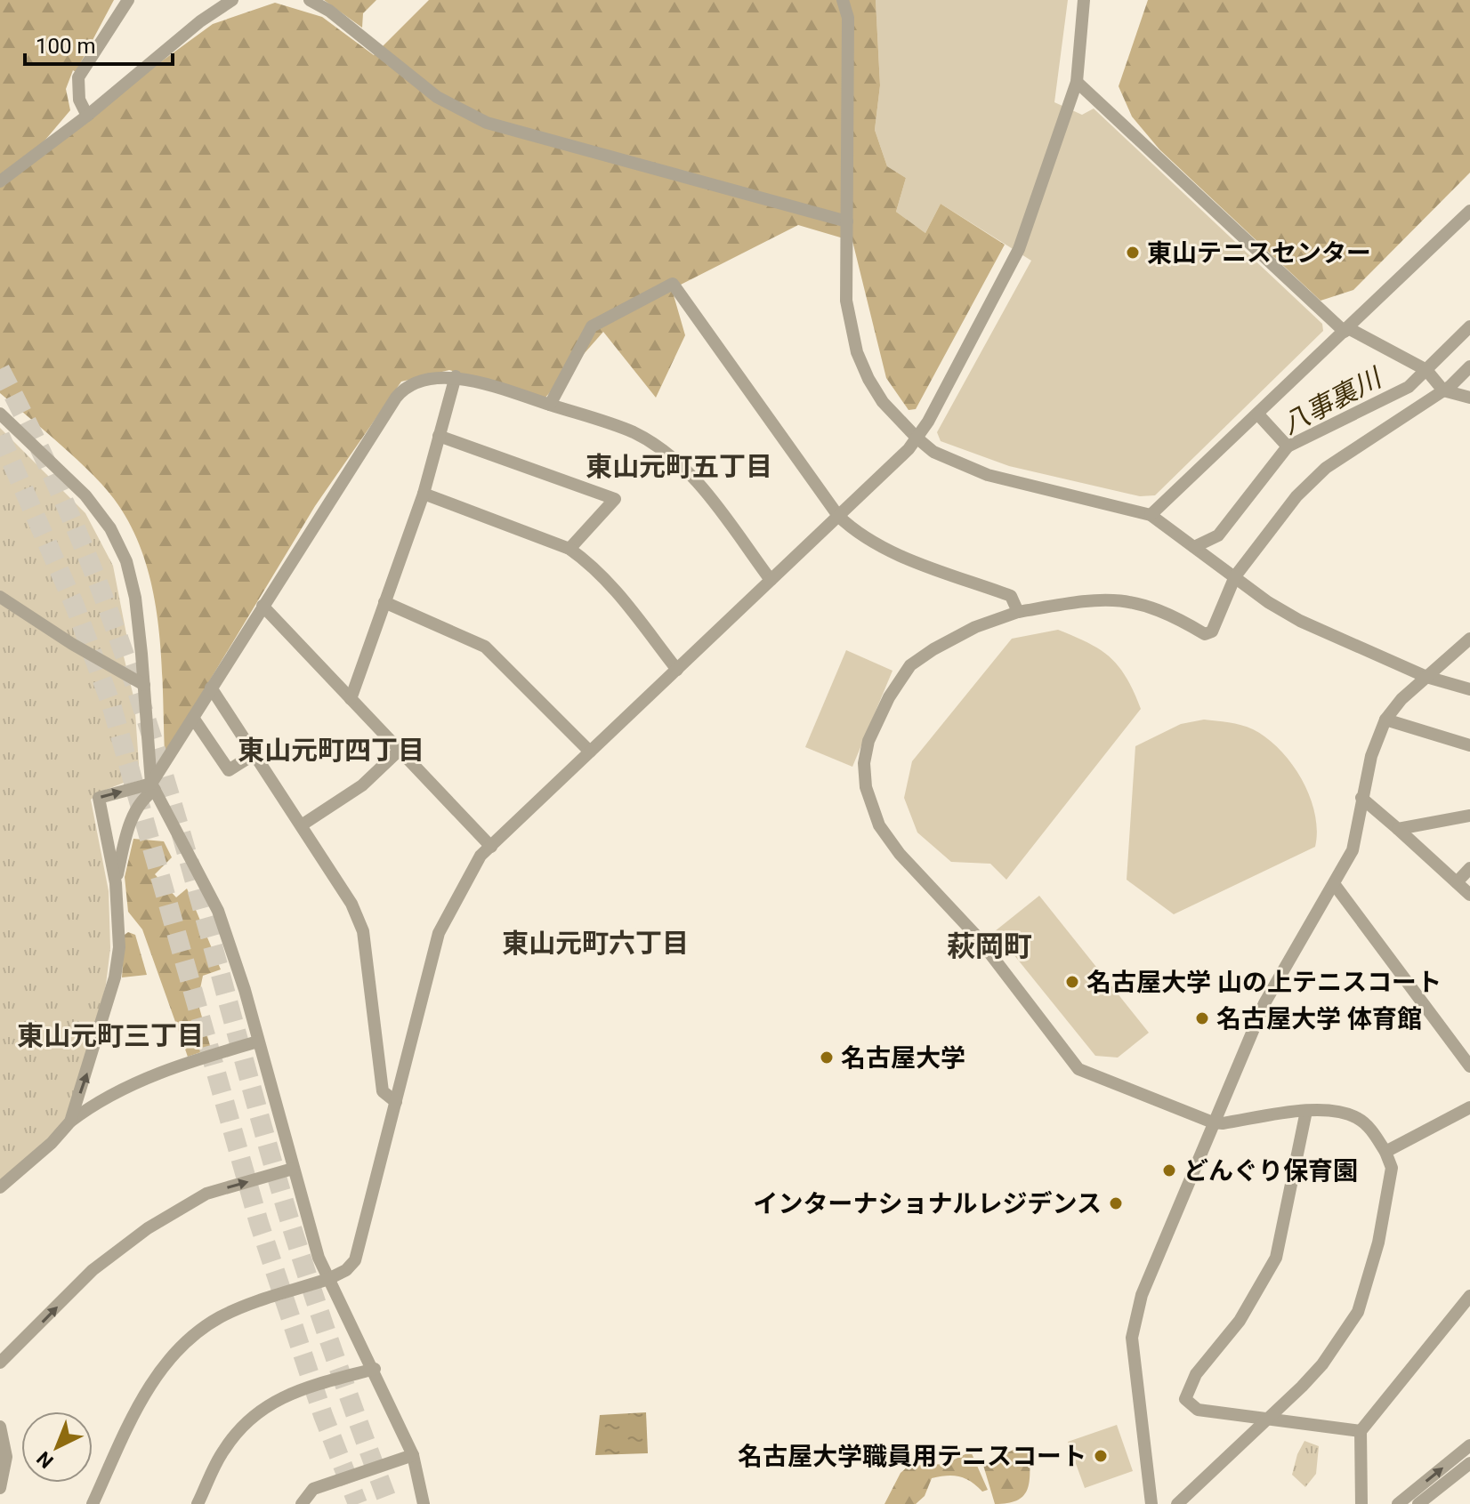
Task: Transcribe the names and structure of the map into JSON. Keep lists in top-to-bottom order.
{
  "districts": [
    "東山元町五丁目",
    "東山元町四丁目",
    "東山元町六丁目",
    "萩岡町",
    "東山元町三丁目"
  ],
  "water": ["八事裏川"],
  "places": [
    "東山テニスセンター",
    "名古屋大学 山の上テニスコート",
    "名古屋大学 体育館",
    "名古屋大学",
    "どんぐり保育園",
    "インターナショナルレジデンス",
    "名古屋大学職員用テニスコート"
  ],
  "scale_bar": "100 m",
  "north": "bottom left"
}
